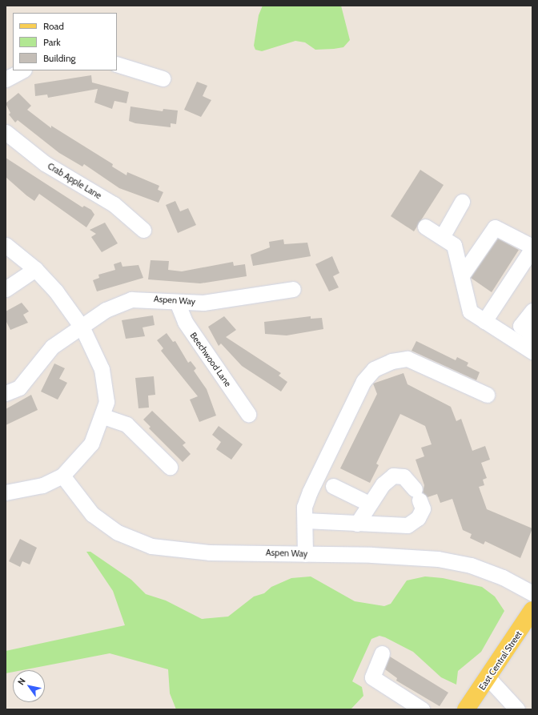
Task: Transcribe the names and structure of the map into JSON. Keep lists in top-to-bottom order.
{
  "streets": {
    "main road": ["East Central Street"],
    "street": ["Crab Apple Lane", "Aspen Way", "Beechwood Lane"]
  },
  "crossings": [
    ["Aspen Way", "Beechwood Lane"]
  ],
  "legend": ["Road", "Park", "Building"],
  "north": "top left"
}
